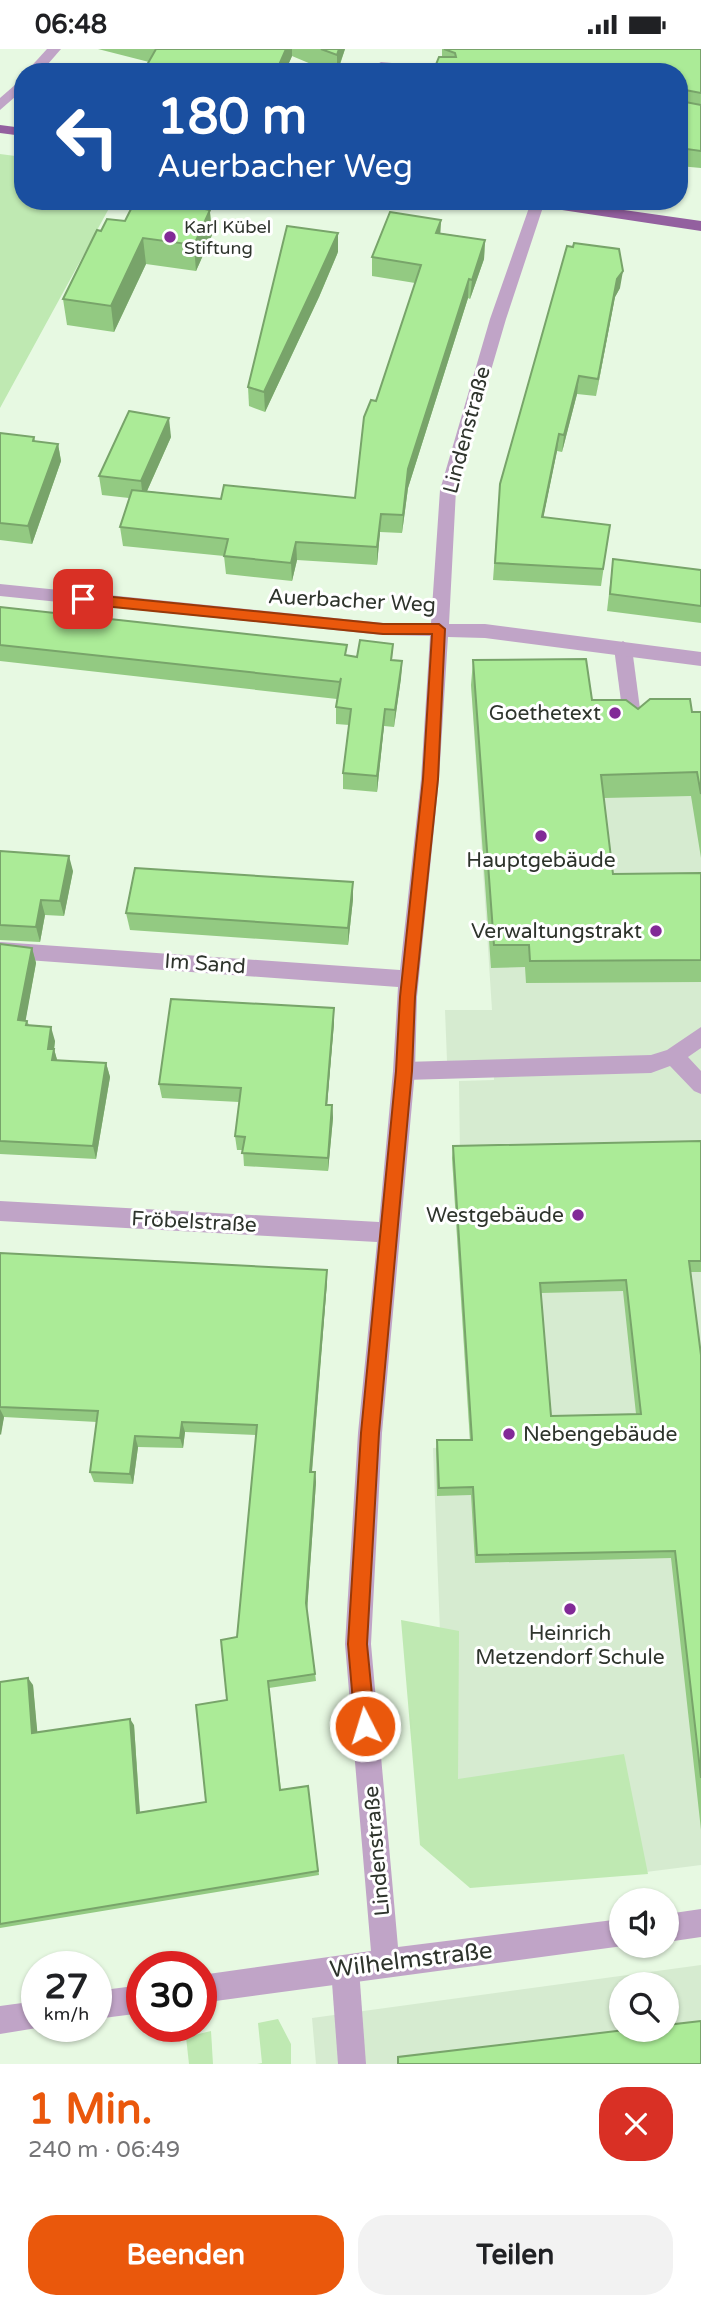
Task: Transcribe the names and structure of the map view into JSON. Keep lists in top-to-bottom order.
{
  "streets": {
    "street": [
      "Lindenstraße",
      "Auerbacher Weg",
      "Im Sand",
      "Fröbelstraße",
      "Wilhelmstraße"
    ]
  },
  "crossings": [
    ["Lindenstraße", "Auerbacher Weg"],
    ["Lindenstraße", "Im Sand"],
    ["Lindenstraße", "Fröbelstraße"],
    ["Lindenstraße", "Wilhelmstraße"]
  ],
  "places": [
    "Karl Kübel Stiftung",
    "Goethetext",
    "Hauptgebäude",
    "Verwaltungstrakt",
    "Westgebäude",
    "Nebengebäude",
    "Heinrich Metzendorf Schule"
  ],
  "page": {
    "status": "06:48",
    "turn": ["180 m", "Auerbacher Weg"],
    "speed": "27 km/h",
    "limit": "30",
    "heading": ["1 Min.", "240 m · 06:49"],
    "buttons": ["Beenden", "Teilen"]
  }
}
